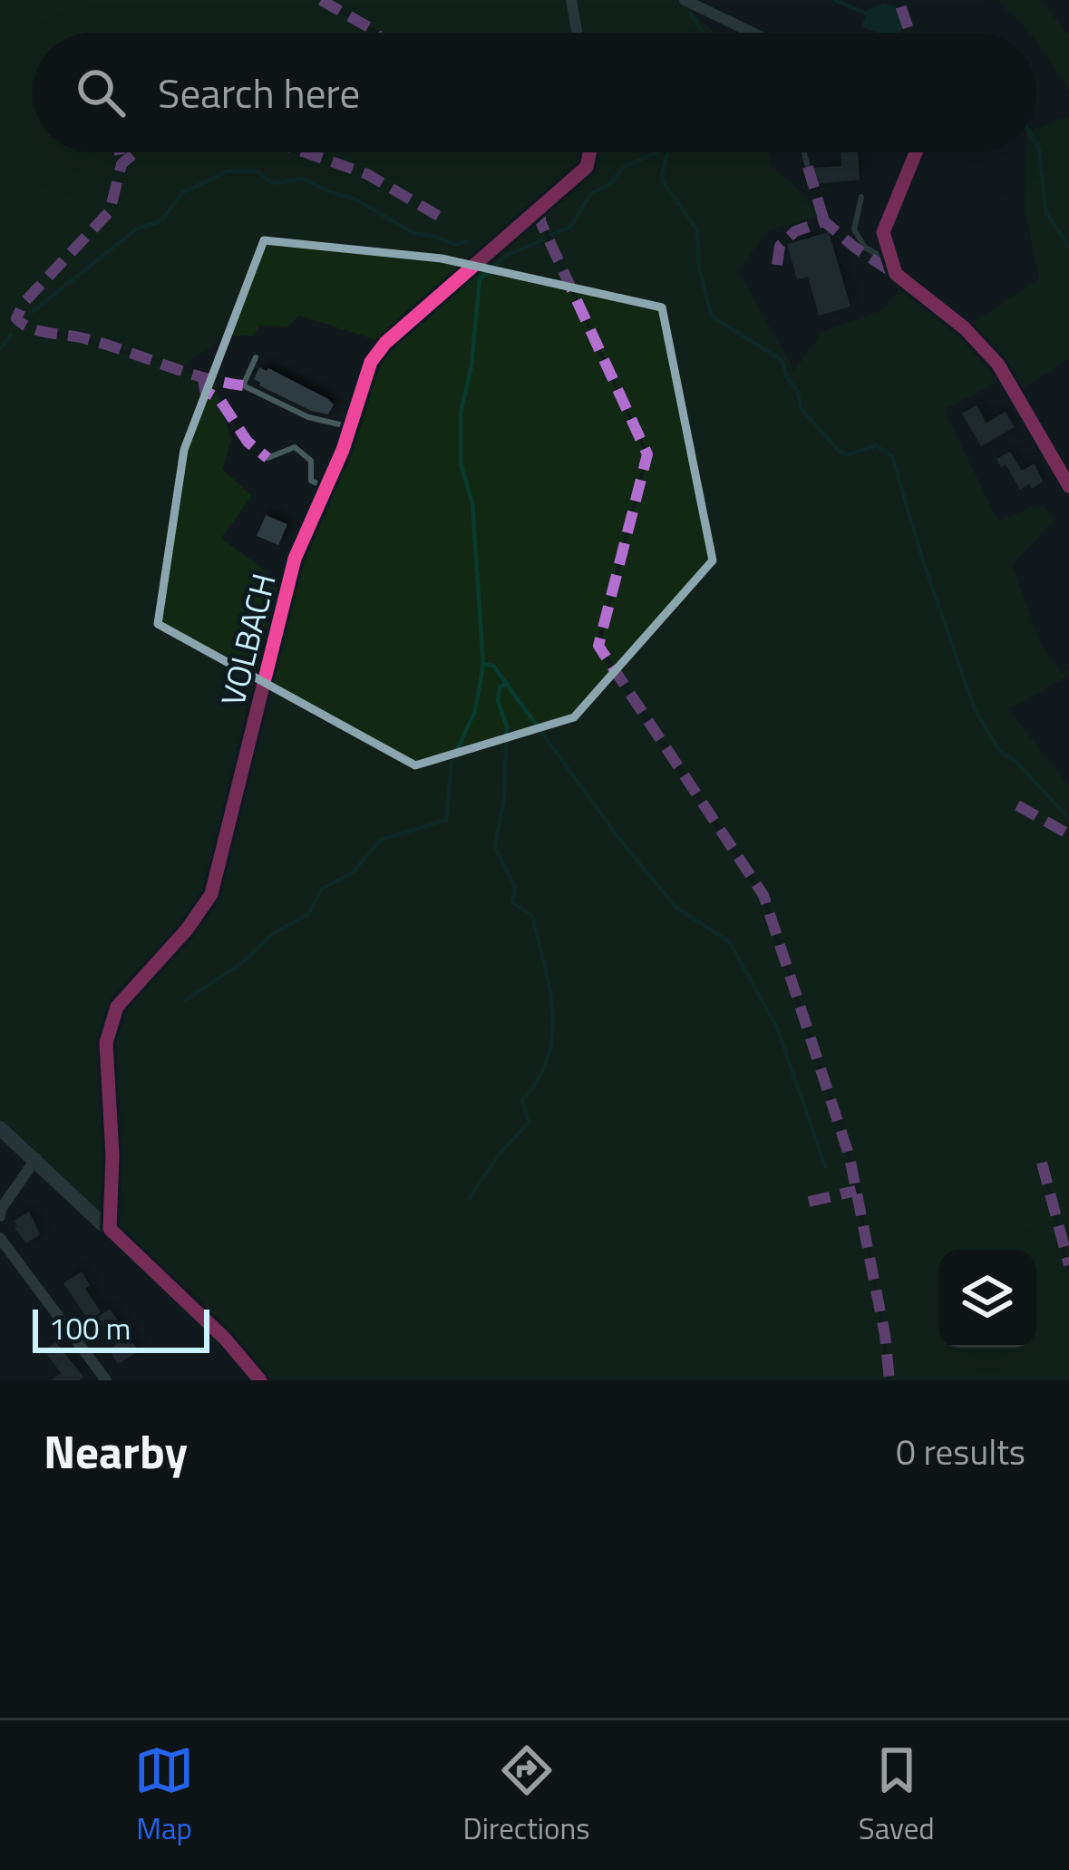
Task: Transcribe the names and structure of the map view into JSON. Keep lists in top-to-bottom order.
{
  "streets": {
    "street": ["VOLBACH"]
  },
  "scale_bar": "100 m",
  "page": {
    "search": "Search here",
    "scale": "100 m",
    "heading": ["Nearby", "0 results"],
    "nav": ["Map", "Directions", "Saved"]
  }
}
